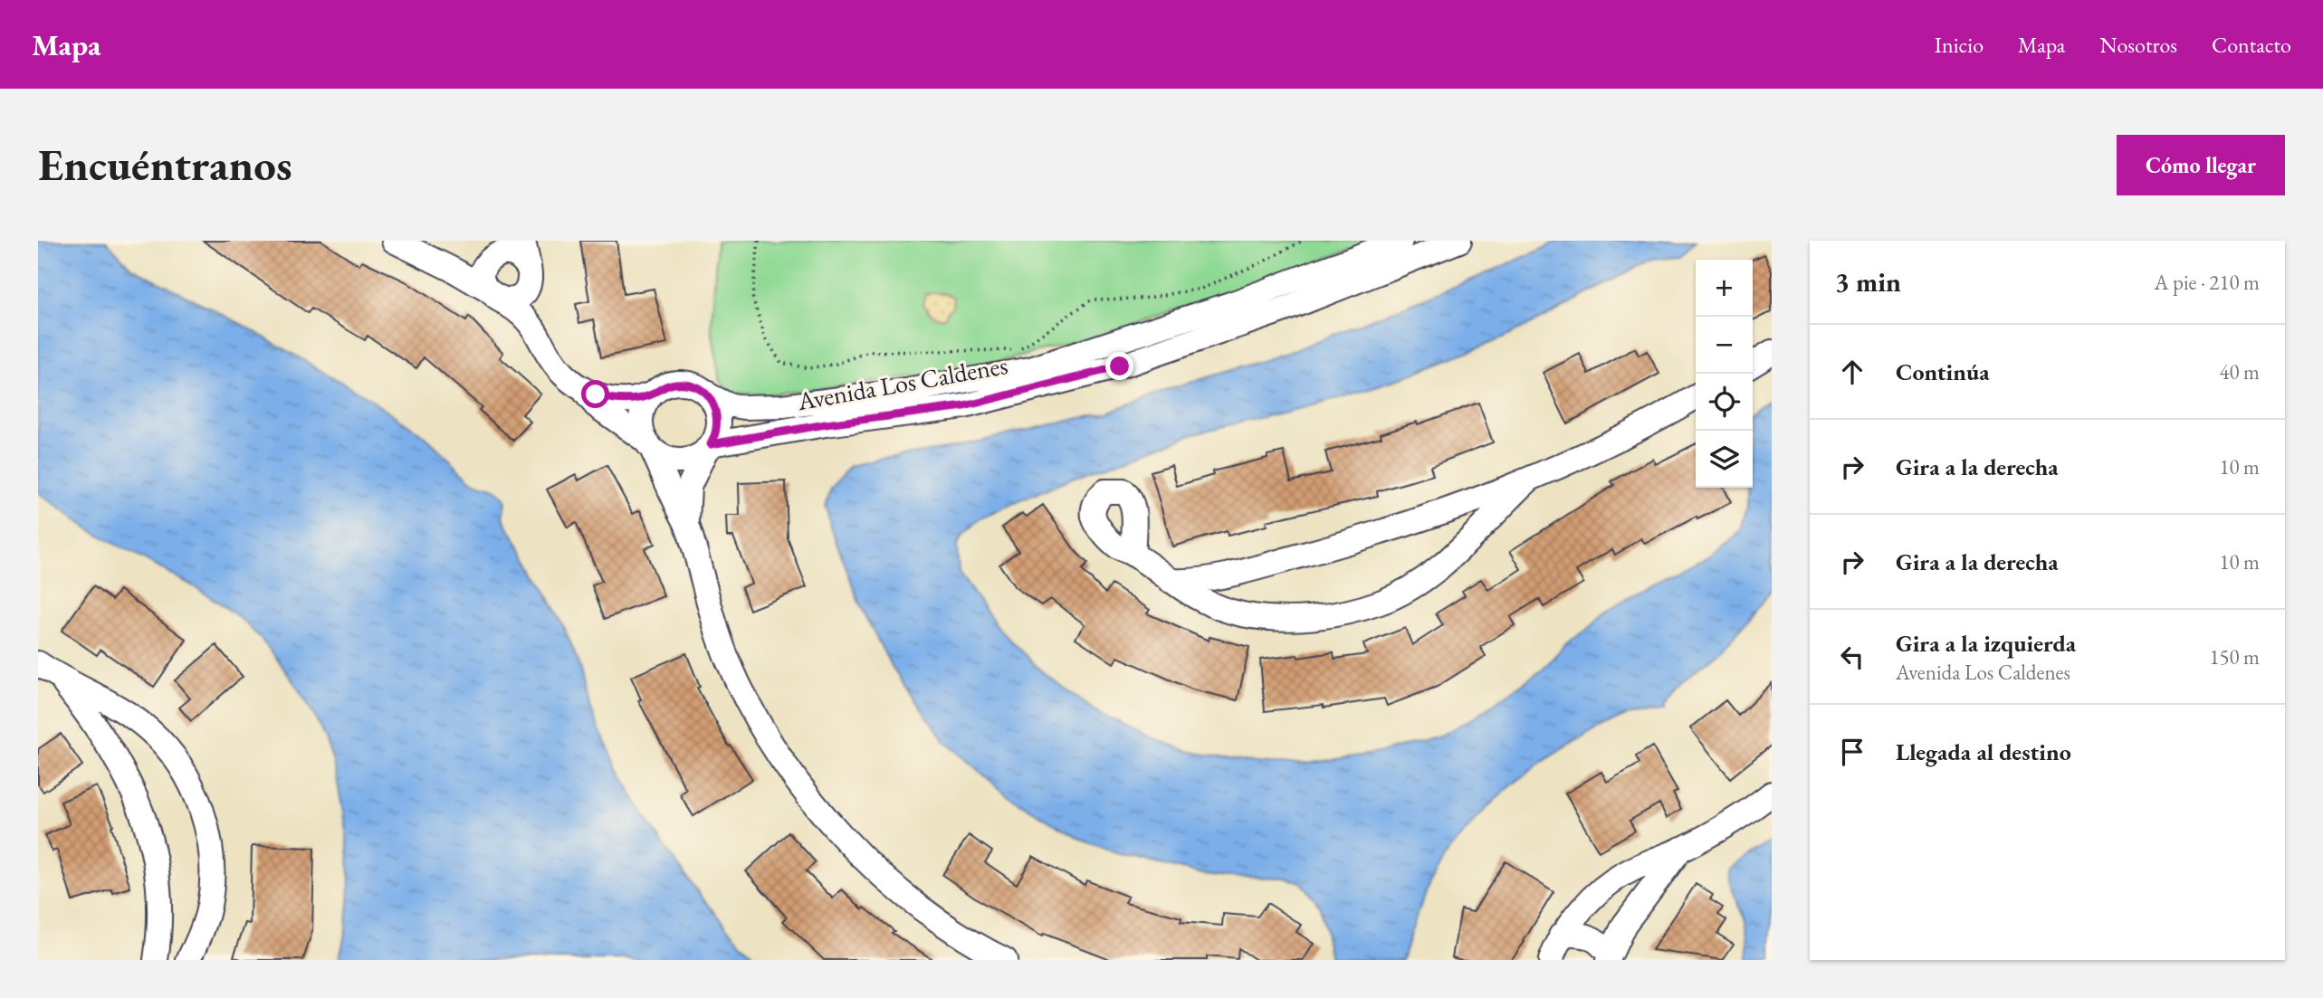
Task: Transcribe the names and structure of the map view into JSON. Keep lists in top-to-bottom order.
{
  "streets": {
    "street": ["Avenida Los Caldenes"]
  },
  "page": {
    "header": "Mapa",
    "nav": [
      "Inicio",
      "Mapa",
      "Nosotros",
      "Contacto"
    ],
    "buttons": "Cómo llegar",
    "title": "Encuéntranos",
    "heading": ["3 min", "A pie · 210 m"],
    "map_buttons": ["+", "−"],
    "list": [
      ["Continúa", "40 m"],
      ["Gira a la derecha", "10 m"],
      ["Gira a la derecha", "10 m"],
      ["Gira a la izquierda", "Avenida Los Caldenes", "150 m"],
      "Llegada al destino"
    ]
  }
}
